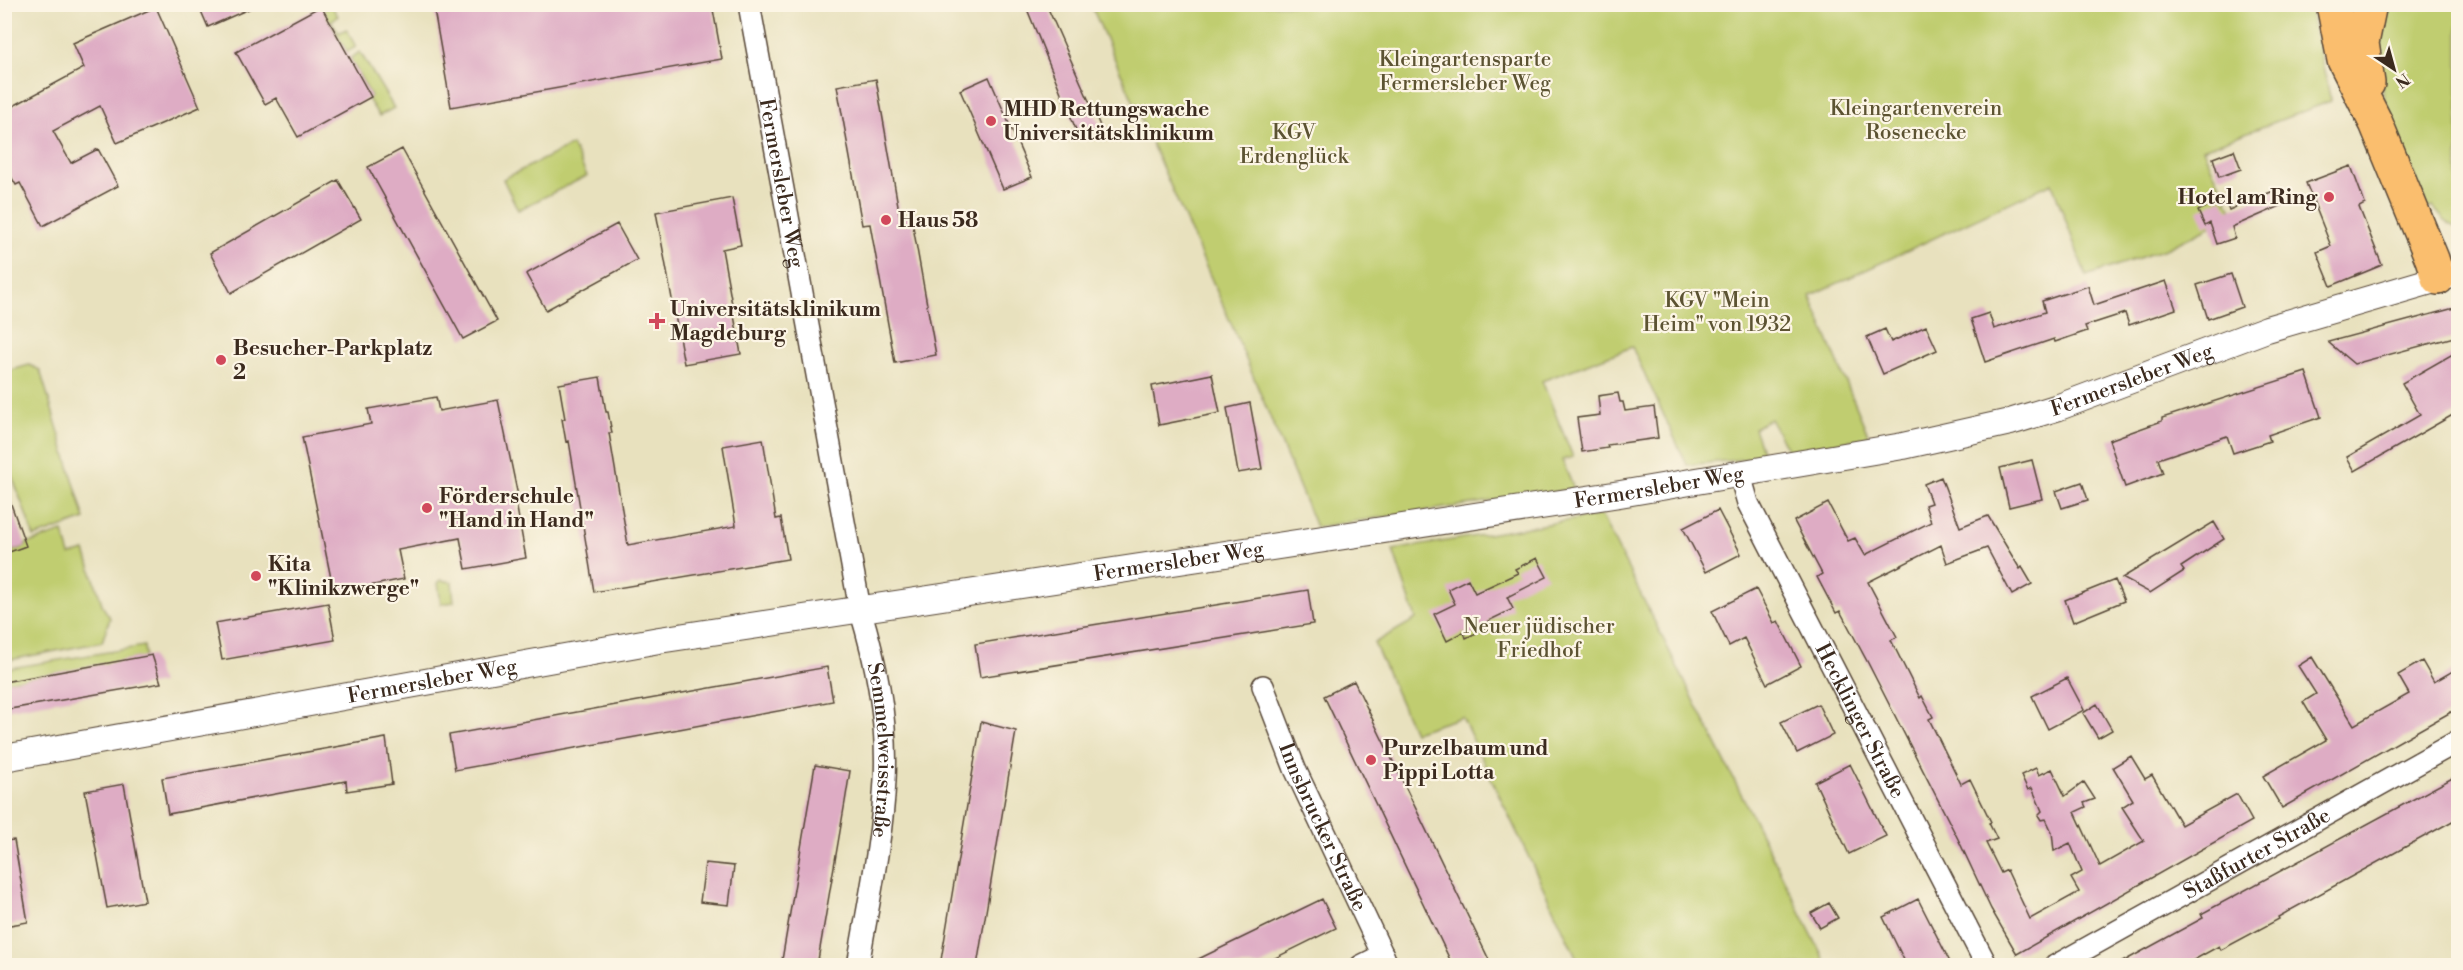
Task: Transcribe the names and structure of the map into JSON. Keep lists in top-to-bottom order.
{
  "streets": {
    "street": [
      "Fermersleber Weg",
      "Hecklinger Straße",
      "Semmelweisstraße",
      "Innsbrucker Straße",
      "Staßfurter Straße"
    ]
  },
  "crossings": [
    ["Fermersleber Weg", "Hecklinger Straße"],
    ["Fermersleber Weg", "Semmelweisstraße"]
  ],
  "parks": [
    "Kleingartensparte Fermersleber Weg",
    "Kleingartenverein Rosenecke",
    "KGV Erdenglück",
    "KGV \"Mein Heim\" von 1932",
    "Neuer jüdischer Friedhof"
  ],
  "places": {
    "other": [
      "MHD Rettungswache Universitätsklinikum",
      "Hotel am Ring",
      "Haus 58",
      "Besucher-Parkplatz 2",
      "Förderschule \"Hand in Hand\"",
      "Kita \"Klinikzwerge\"",
      "Purzelbaum und Pippi Lotta"
    ],
    "health": ["Universitätsklinikum Magdeburg"]
  },
  "north": "bottom right"
}
